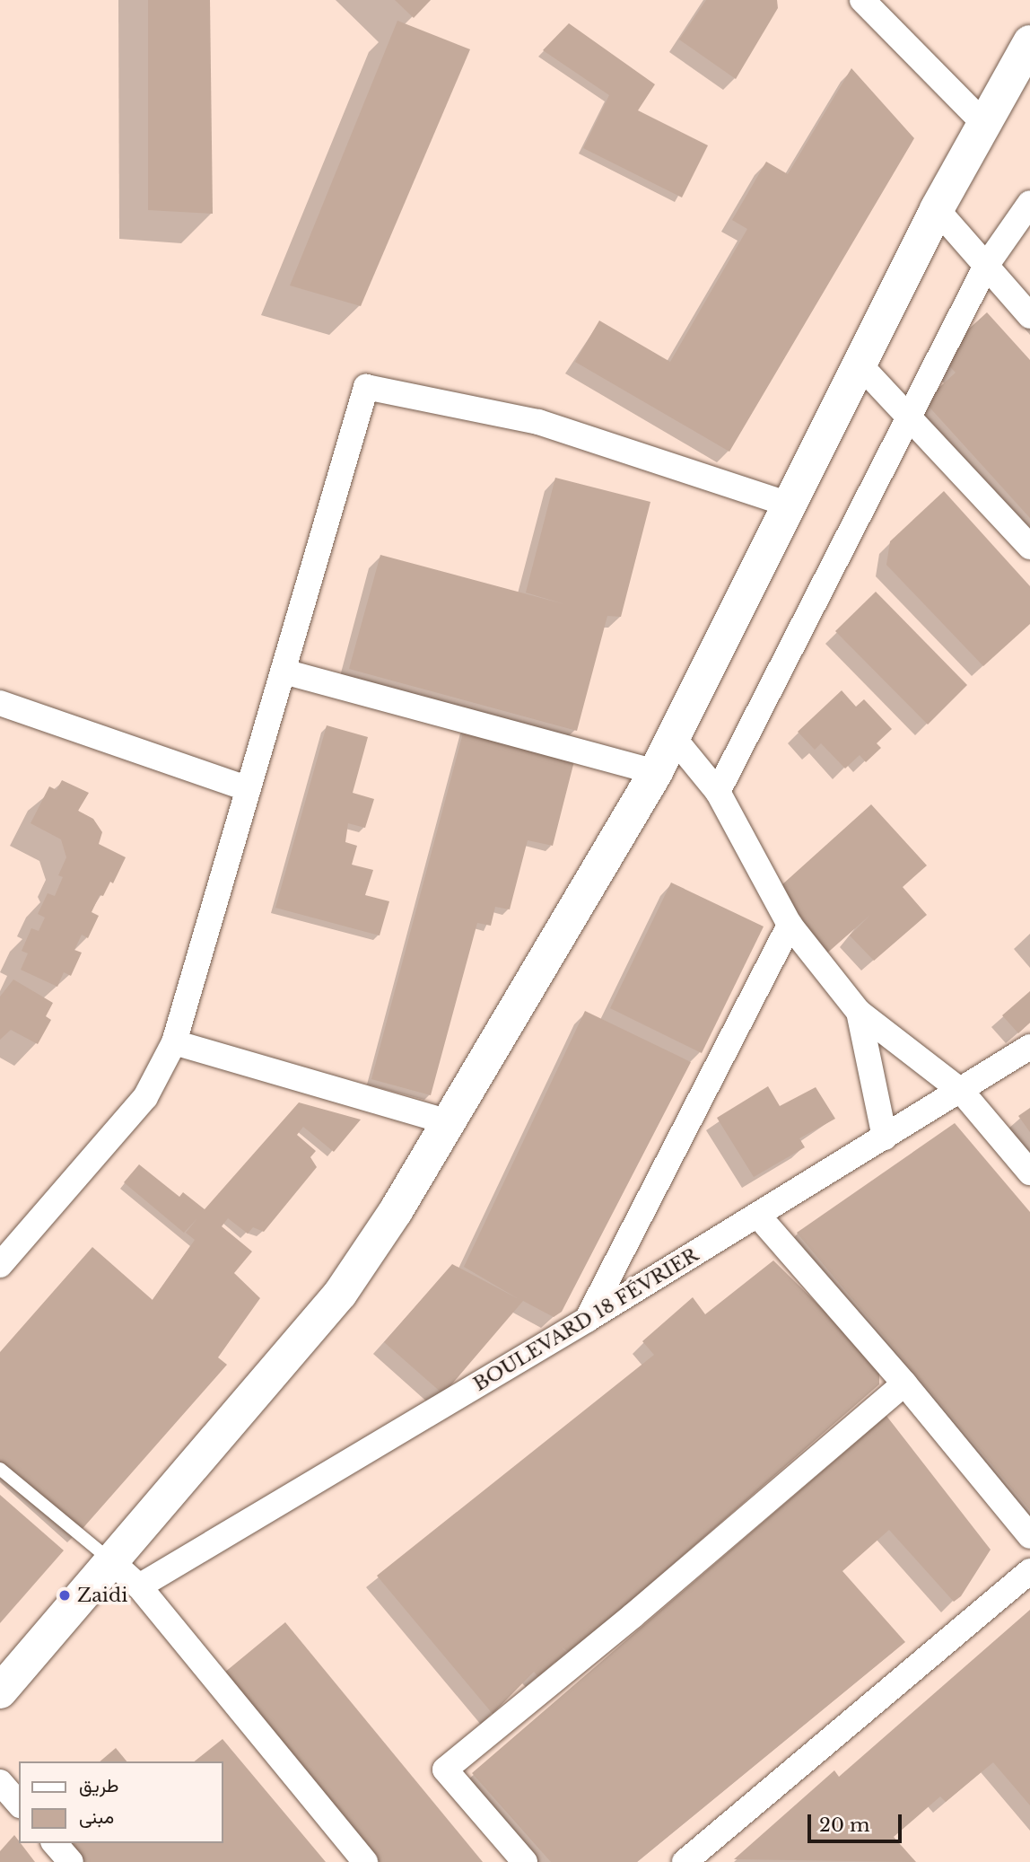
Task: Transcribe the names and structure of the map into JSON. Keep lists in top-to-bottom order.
{
  "streets": {
    "street": ["BOULEVARD 18 FÉVRIER"]
  },
  "places": ["Zaidi"],
  "legend": ["طريق", "مبنى"],
  "scale_bar": "20 m"
}
